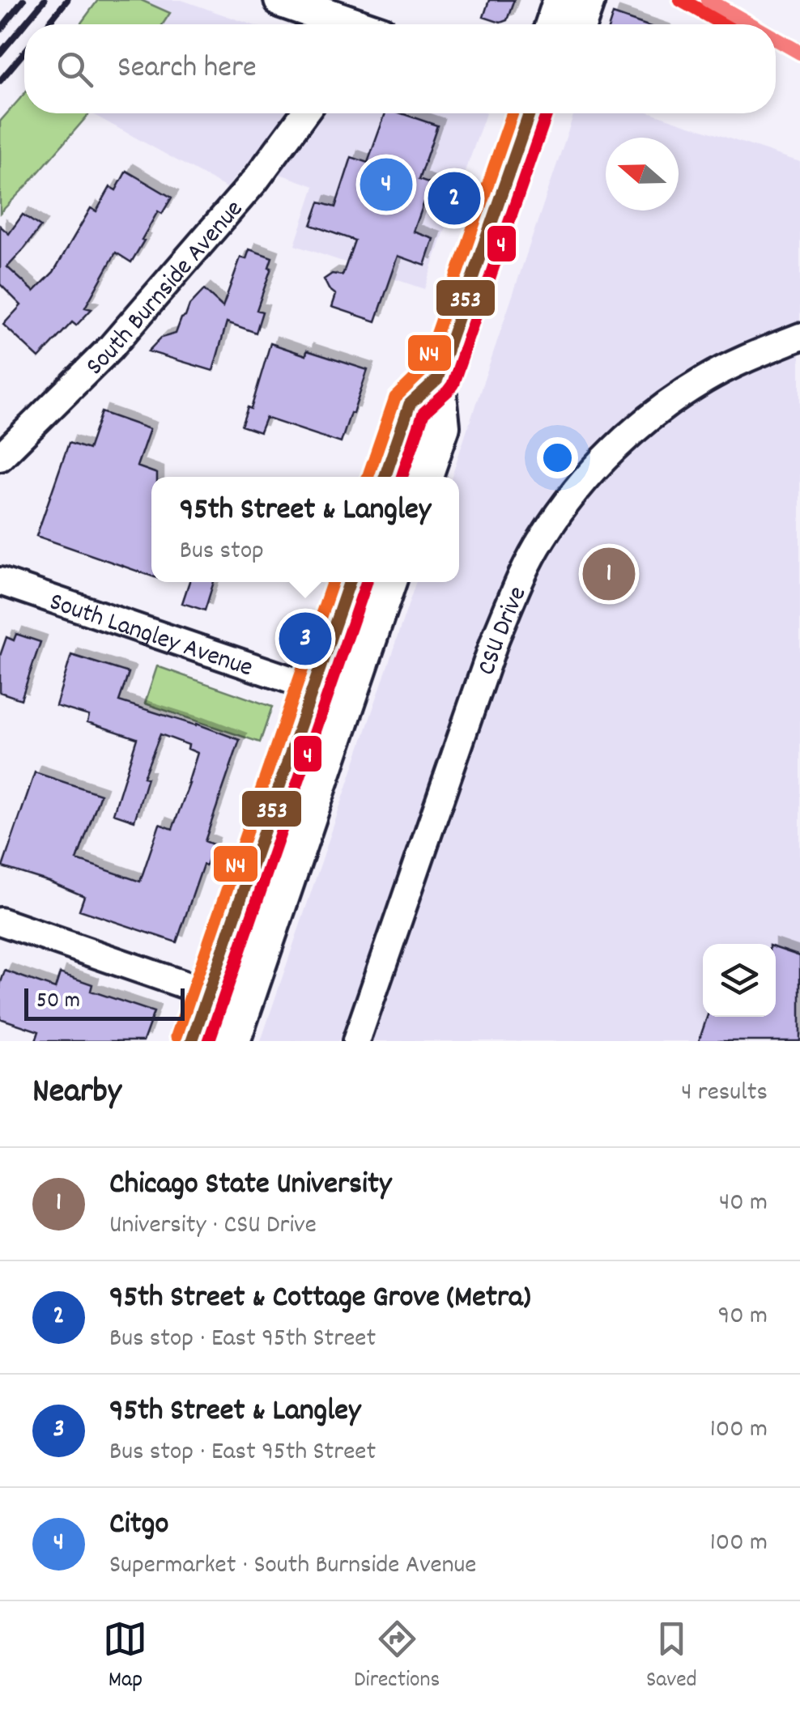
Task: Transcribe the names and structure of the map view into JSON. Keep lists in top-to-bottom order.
{
  "streets": {
    "street": ["South Burnside Avenue", "CSU Drive", "South Langley Avenue"]
  },
  "lines": ["transit line 353", "transit line 4", "transit line N4"],
  "scale_bar": "50 m",
  "north": "left",
  "page": {
    "search": "Search here",
    "pins": [
      "4",
      "2",
      "1",
      "3"
    ],
    "popup": ["95th Street & Langley", "Bus stop"],
    "scale": "50 m",
    "heading": ["Nearby", "4 results"],
    "list": [
      {
        "mark": "1",
        "name": "Chicago State University",
        "note": "University · CSU Drive",
        "value": "40 m"
      },
      {
        "mark": "2",
        "name": "95th Street & Cottage Grove (Metra)",
        "note": "Bus stop · East 95th Street",
        "value": "90 m"
      },
      {
        "mark": "3",
        "name": "95th Street & Langley",
        "note": "Bus stop · East 95th Street",
        "value": "100 m"
      },
      {
        "mark": "4",
        "name": "Citgo",
        "note": "Supermarket · South Burnside Avenue",
        "value": "100 m"
      }
    ],
    "nav": ["Map", "Directions", "Saved"]
  }
}
